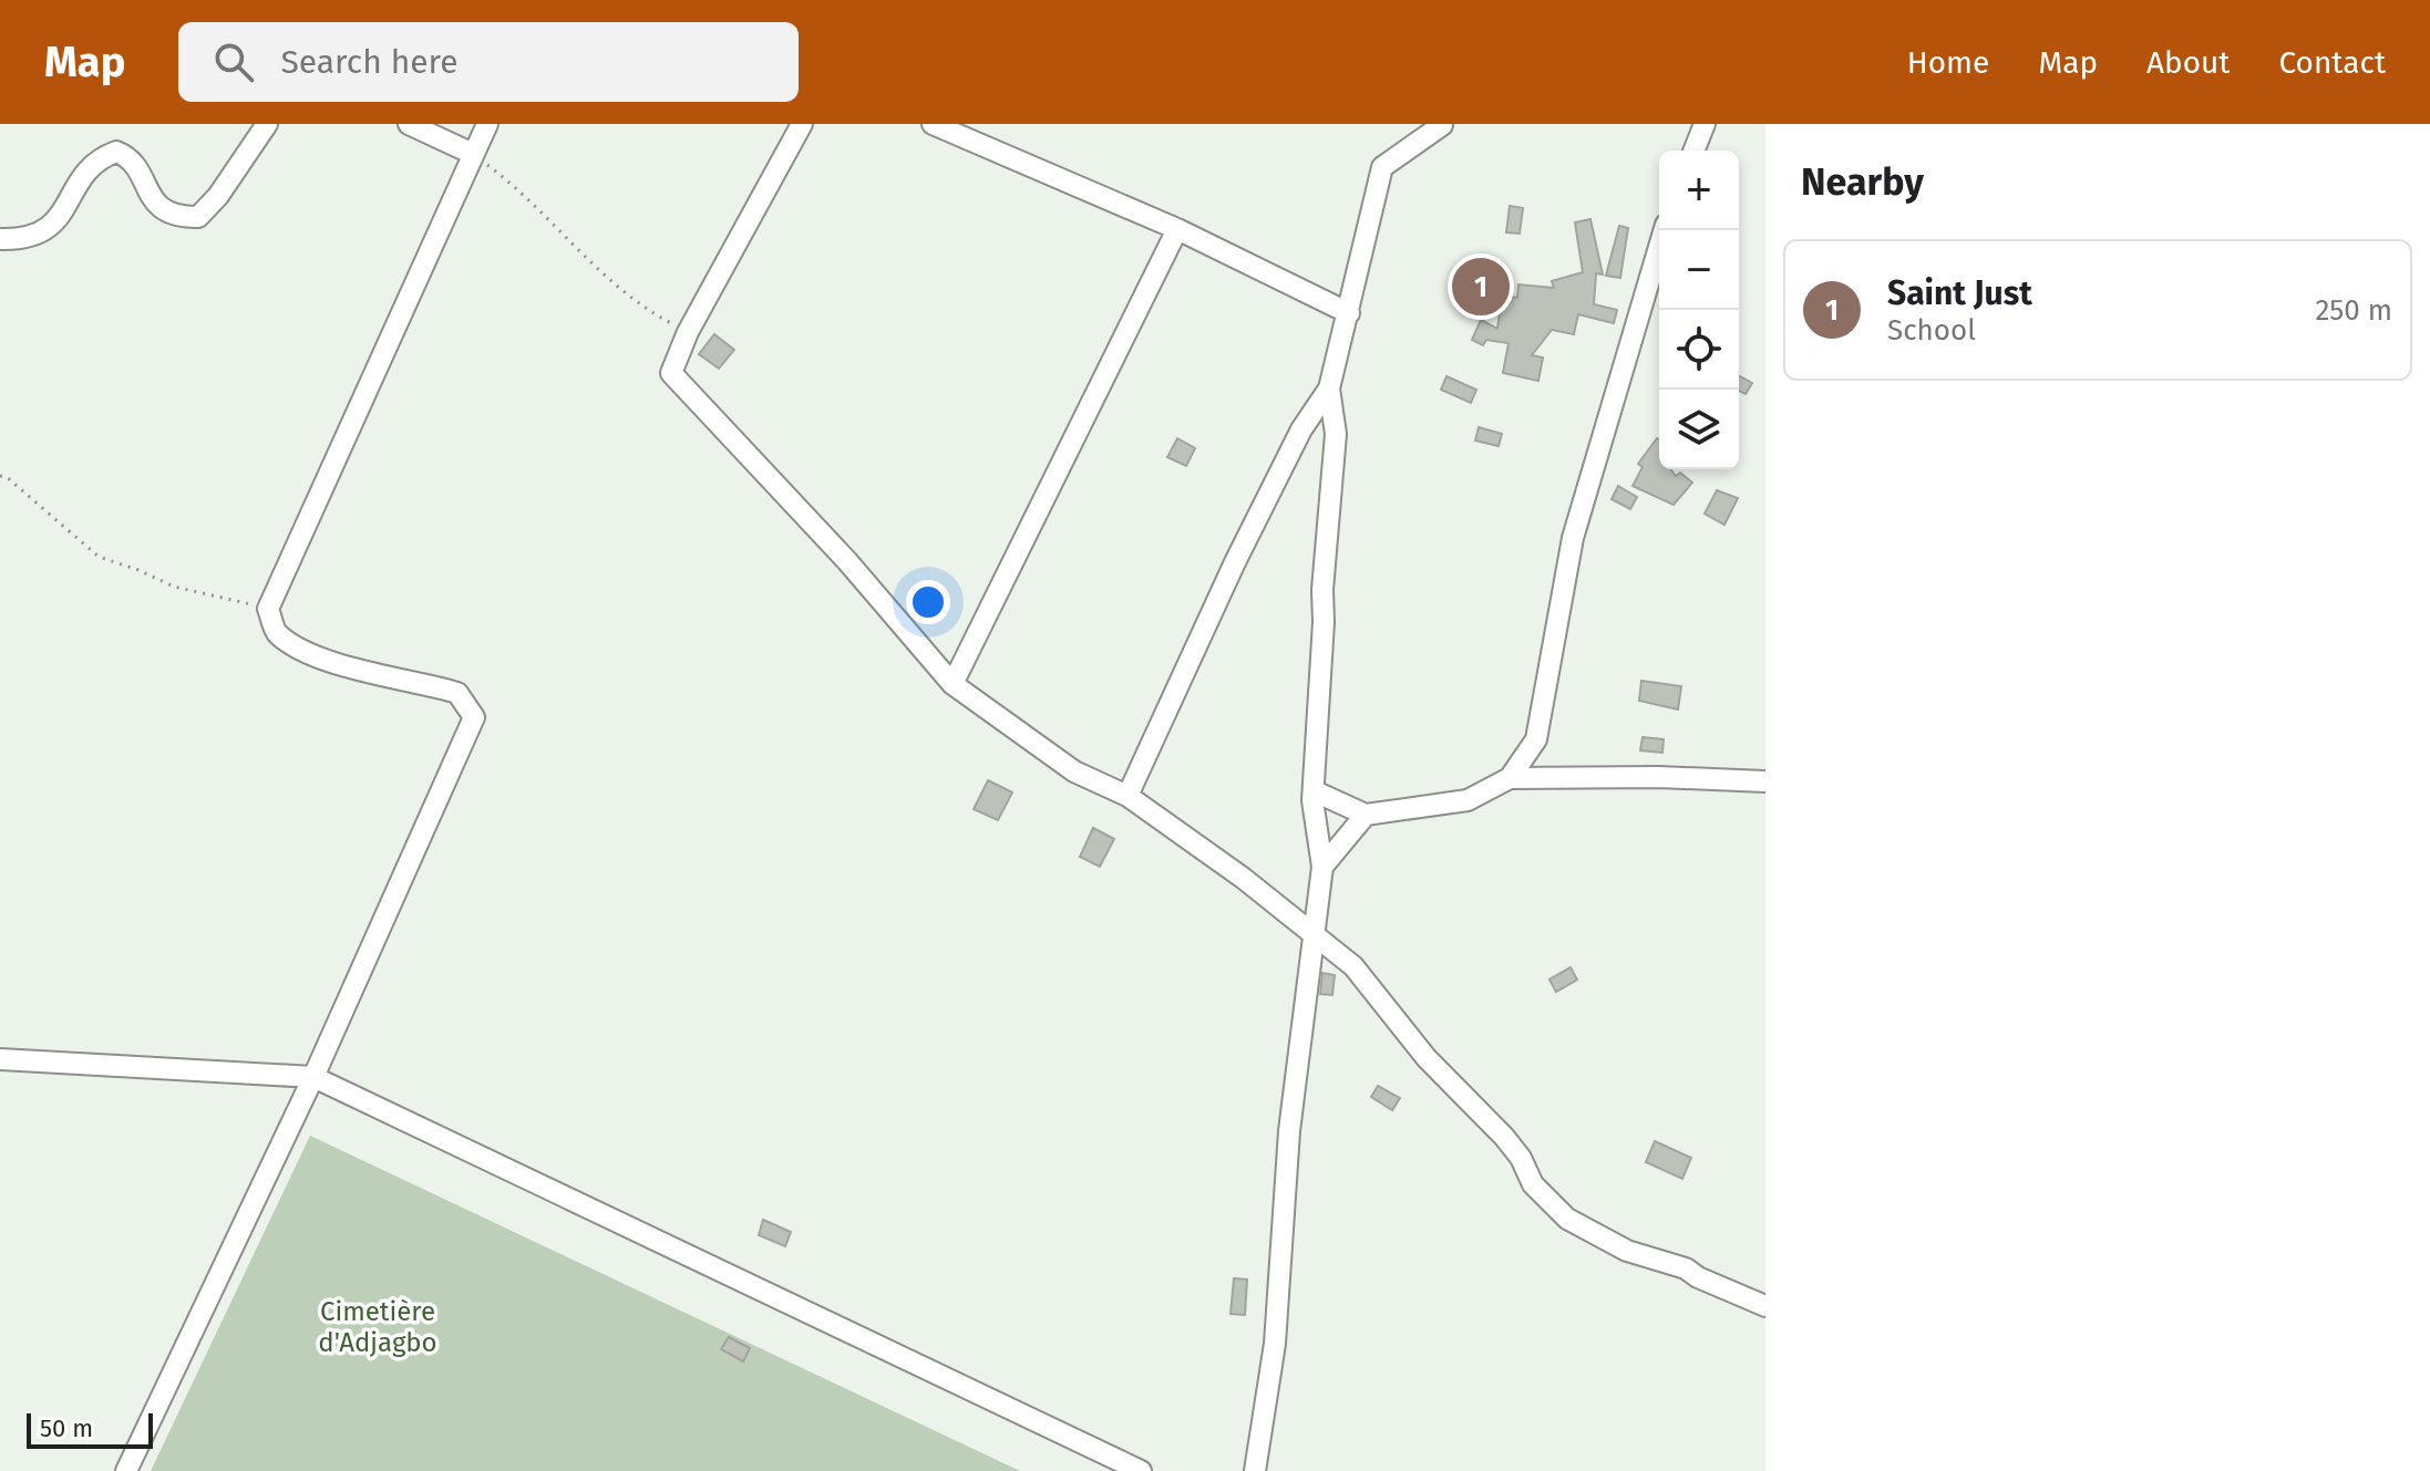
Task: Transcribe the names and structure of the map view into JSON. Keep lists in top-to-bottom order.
{
  "parks": ["Cimetière d'Adjagbo"],
  "scale_bar": "50 m",
  "page": {
    "header": "Map",
    "search": "Search here",
    "nav": [
      "Home",
      "Map",
      "About",
      "Contact"
    ],
    "heading": "Nearby",
    "map_buttons": ["+", "−"],
    "list": [
      {
        "mark": "1",
        "name": "Saint Just",
        "note": "School",
        "value": "250 m"
      }
    ],
    "pins": "1",
    "scale": "50 m"
  }
}
